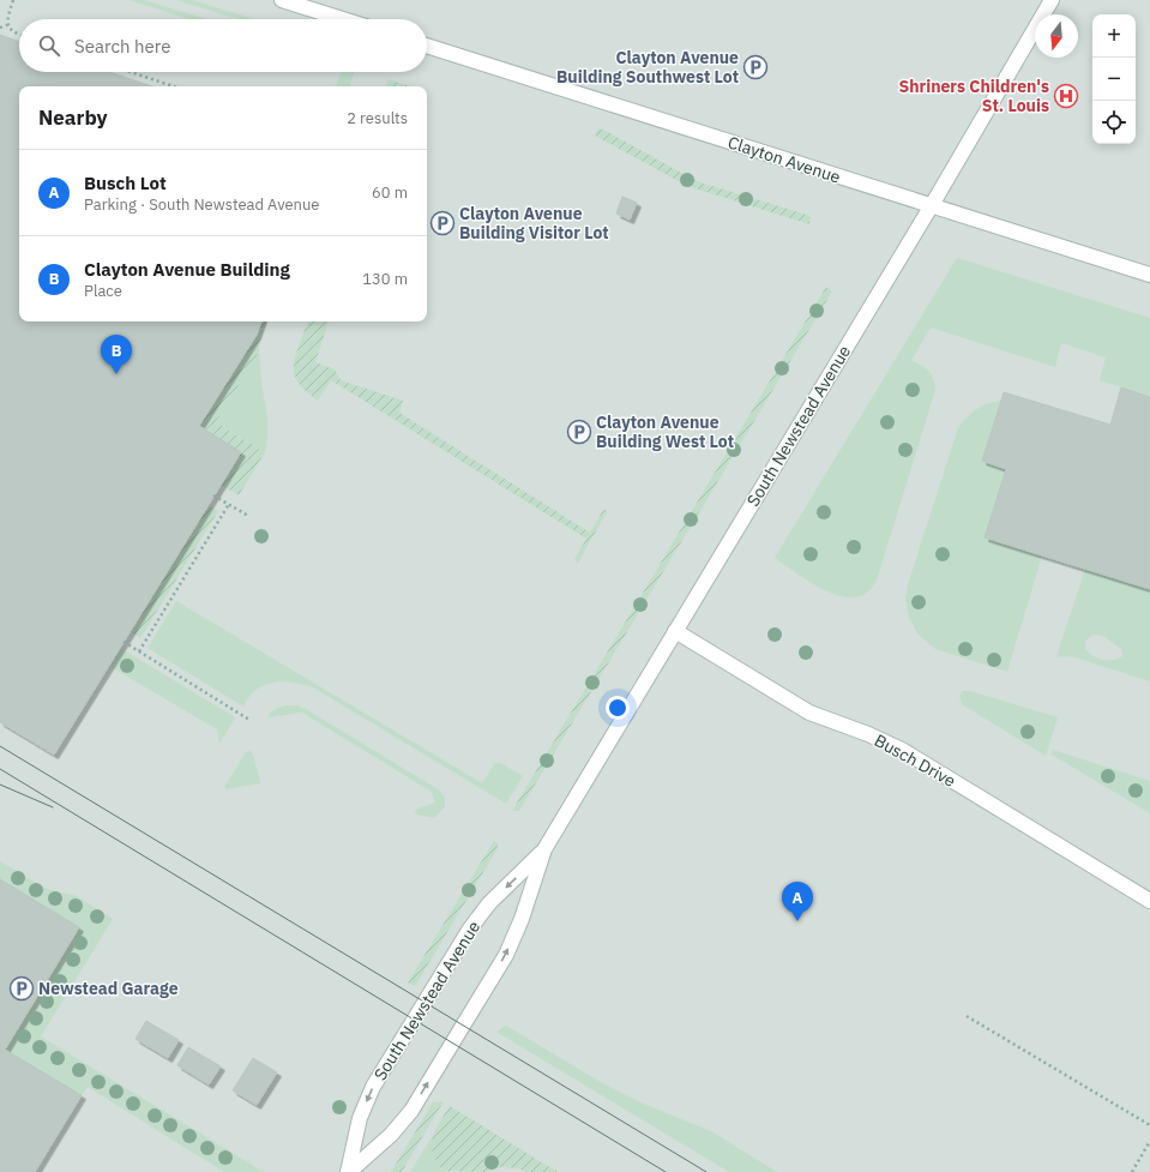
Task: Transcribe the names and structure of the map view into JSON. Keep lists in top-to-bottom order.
{
  "streets": {
    "street": ["Clayton Avenue", "South Newstead Avenue", "Busch Drive"]
  },
  "crossings": [
    ["Clayton Avenue", "South Newstead Avenue"],
    ["South Newstead Avenue", "Busch Drive"]
  ],
  "places": {
    "parking": [
      "Clayton Avenue Building Southwest Lot",
      "Clayton Avenue Building Visitor Lot",
      "Clayton Avenue Building West Lot",
      "Newstead Garage"
    ],
    "hospital": ["Shriners Children's St. Louis"]
  },
  "north": "bottom",
  "page": {
    "map_buttons": ["+", "−"],
    "search": "Search here",
    "heading": ["Nearby", "2 results"],
    "list": [
      {
        "mark": "A",
        "name": "Busch Lot",
        "note": "Parking · South Newstead Avenue",
        "value": "60 m"
      },
      {
        "mark": "B",
        "name": "Clayton Avenue Building",
        "note": "Place",
        "value": "130 m"
      }
    ],
    "pins": ["B", "A"]
  }
}
